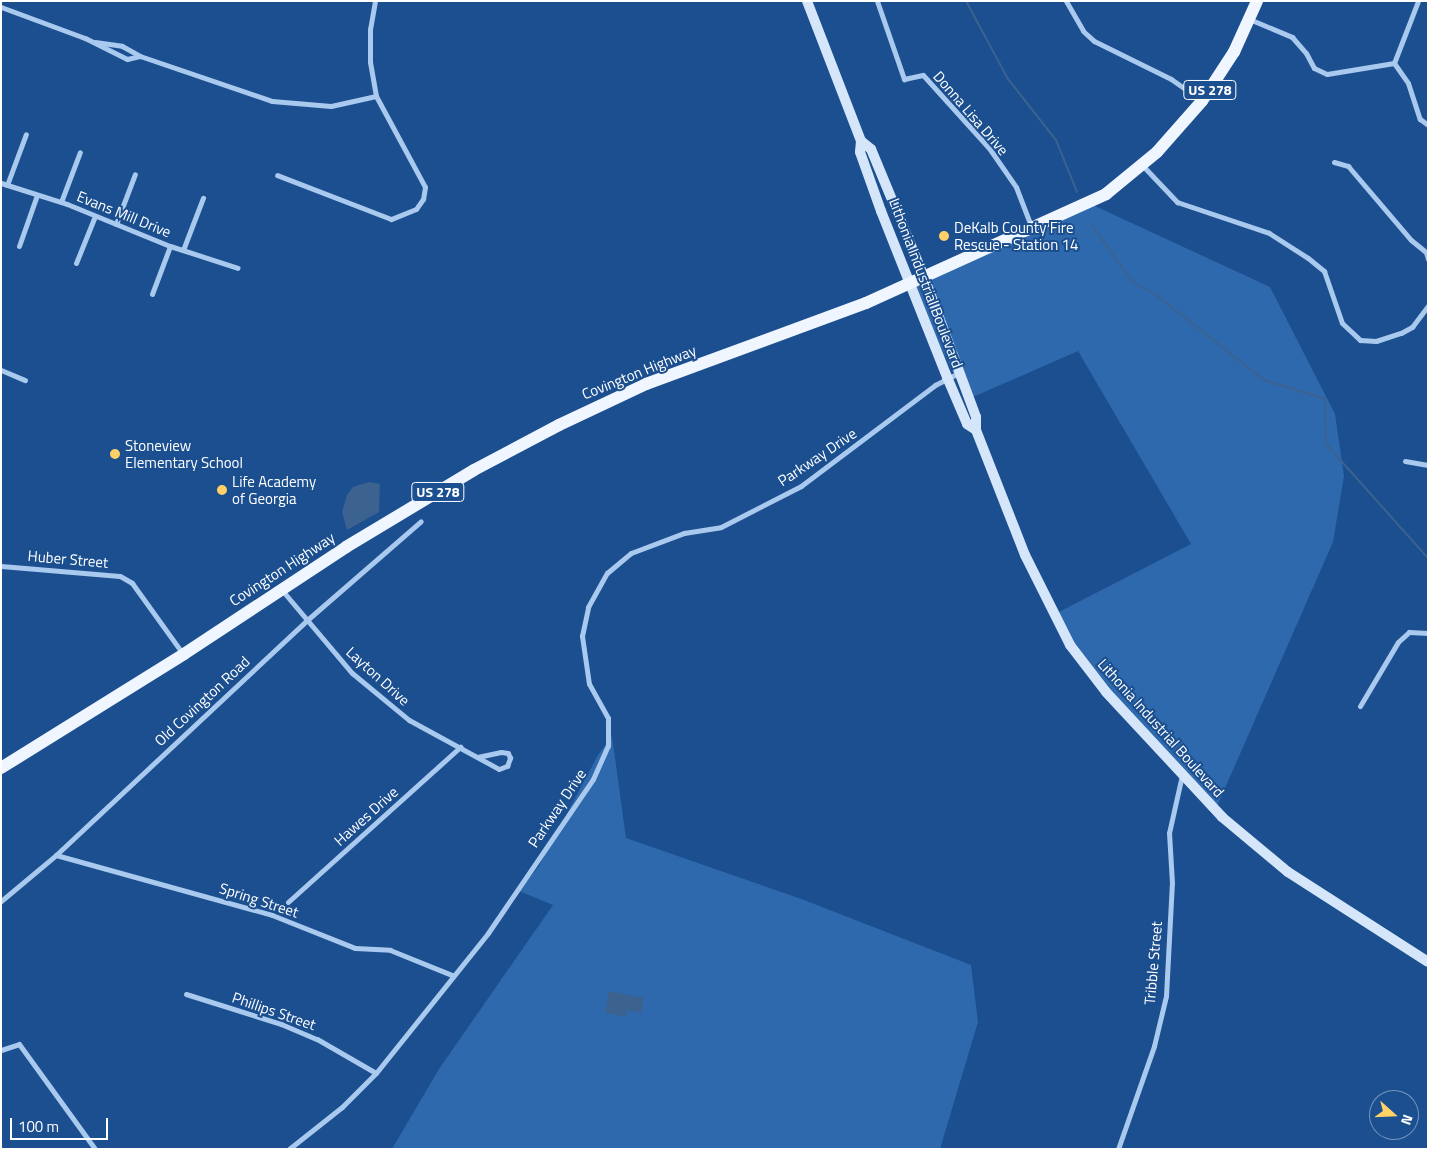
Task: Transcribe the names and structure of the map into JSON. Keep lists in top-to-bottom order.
{
  "streets": {
    "main road": ["US 278", "Lithonia Industrial Boulevard", "Covington Highway"],
    "street": [
      "Donna Lisa Drive",
      "Evans Mill Drive",
      "Parkway Drive",
      "Huber Street",
      "Layton Drive",
      "Old Covington Road",
      "Hawes Drive",
      "Spring Street",
      "Tribble Street",
      "Phillips Street"
    ]
  },
  "crossings": [
    ["Donna Lisa Drive", "Covington Highway"],
    ["Lithonia Industrial Boulevard", "Covington Highway"],
    ["Lithonia Industrial Boulevard", "Parkway Drive"],
    ["Lithonia Industrial Boulevard", "Tribble Street"],
    ["Covington Highway", "Huber Street"],
    ["Covington Highway", "Layton Drive"],
    ["Parkway Drive", "Spring Street"],
    ["Parkway Drive", "Phillips Street"],
    ["Layton Drive", "Old Covington Road"],
    ["Layton Drive", "Hawes Drive"],
    ["Old Covington Road", "Spring Street"]
  ],
  "places": ["DeKalb County Fire Rescue - Station 14", "Stoneview Elementary School", "Life Academy of Georgia"],
  "scale_bar": "100 m",
  "north": "right"
}
